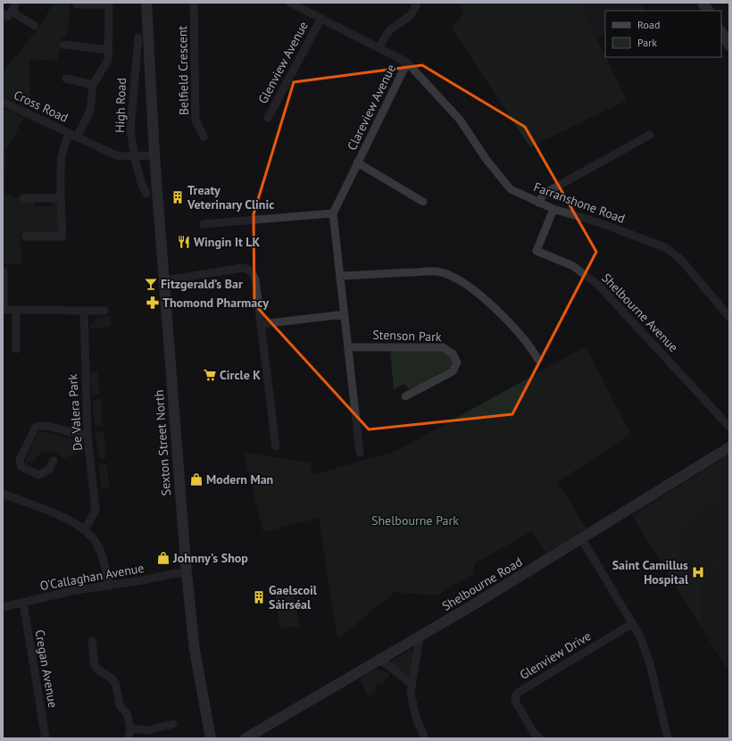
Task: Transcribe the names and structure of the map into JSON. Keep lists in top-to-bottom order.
{
  "streets": {
    "main road": ["Sexton Street North", "Shelbourne Road"],
    "street": [
      "Glenview Avenue",
      "Belfield Crescent",
      "High Road",
      "Cross Road",
      "Clareview Avenue",
      "Farranshone Road",
      "Shelbourne Avenue",
      "Stenson Park",
      "De Valera Park",
      "O'Callaghan Avenue",
      "Glenview Drive",
      "Cregan Avenue"
    ]
  },
  "crossings": [
    ["High Road", "Cross Road"],
    ["Cross Road", "Sexton Street North"],
    ["Clareview Avenue", "Farranshone Road"],
    ["Farranshone Road", "Shelbourne Avenue"],
    ["Sexton Street North", "O'Callaghan Avenue"],
    ["O'Callaghan Avenue", "Cregan Avenue"]
  ],
  "parks": ["Shelbourne Park"],
  "places": {
    "building": ["Treaty Veterinary Clinic", "Gaelscoil Sáirséal"],
    "restaurant": ["Wingin It LK"],
    "bar": ["Fitzgerald’s Bar"],
    "pharmacy": ["Thomond Pharmacy"],
    "supermarket": ["Circle K"],
    "shop": ["Modern Man", "Johnny's Shop"],
    "hospital": ["Saint Camillus Hospital"]
  },
  "legend": ["Road", "Park"]
}
